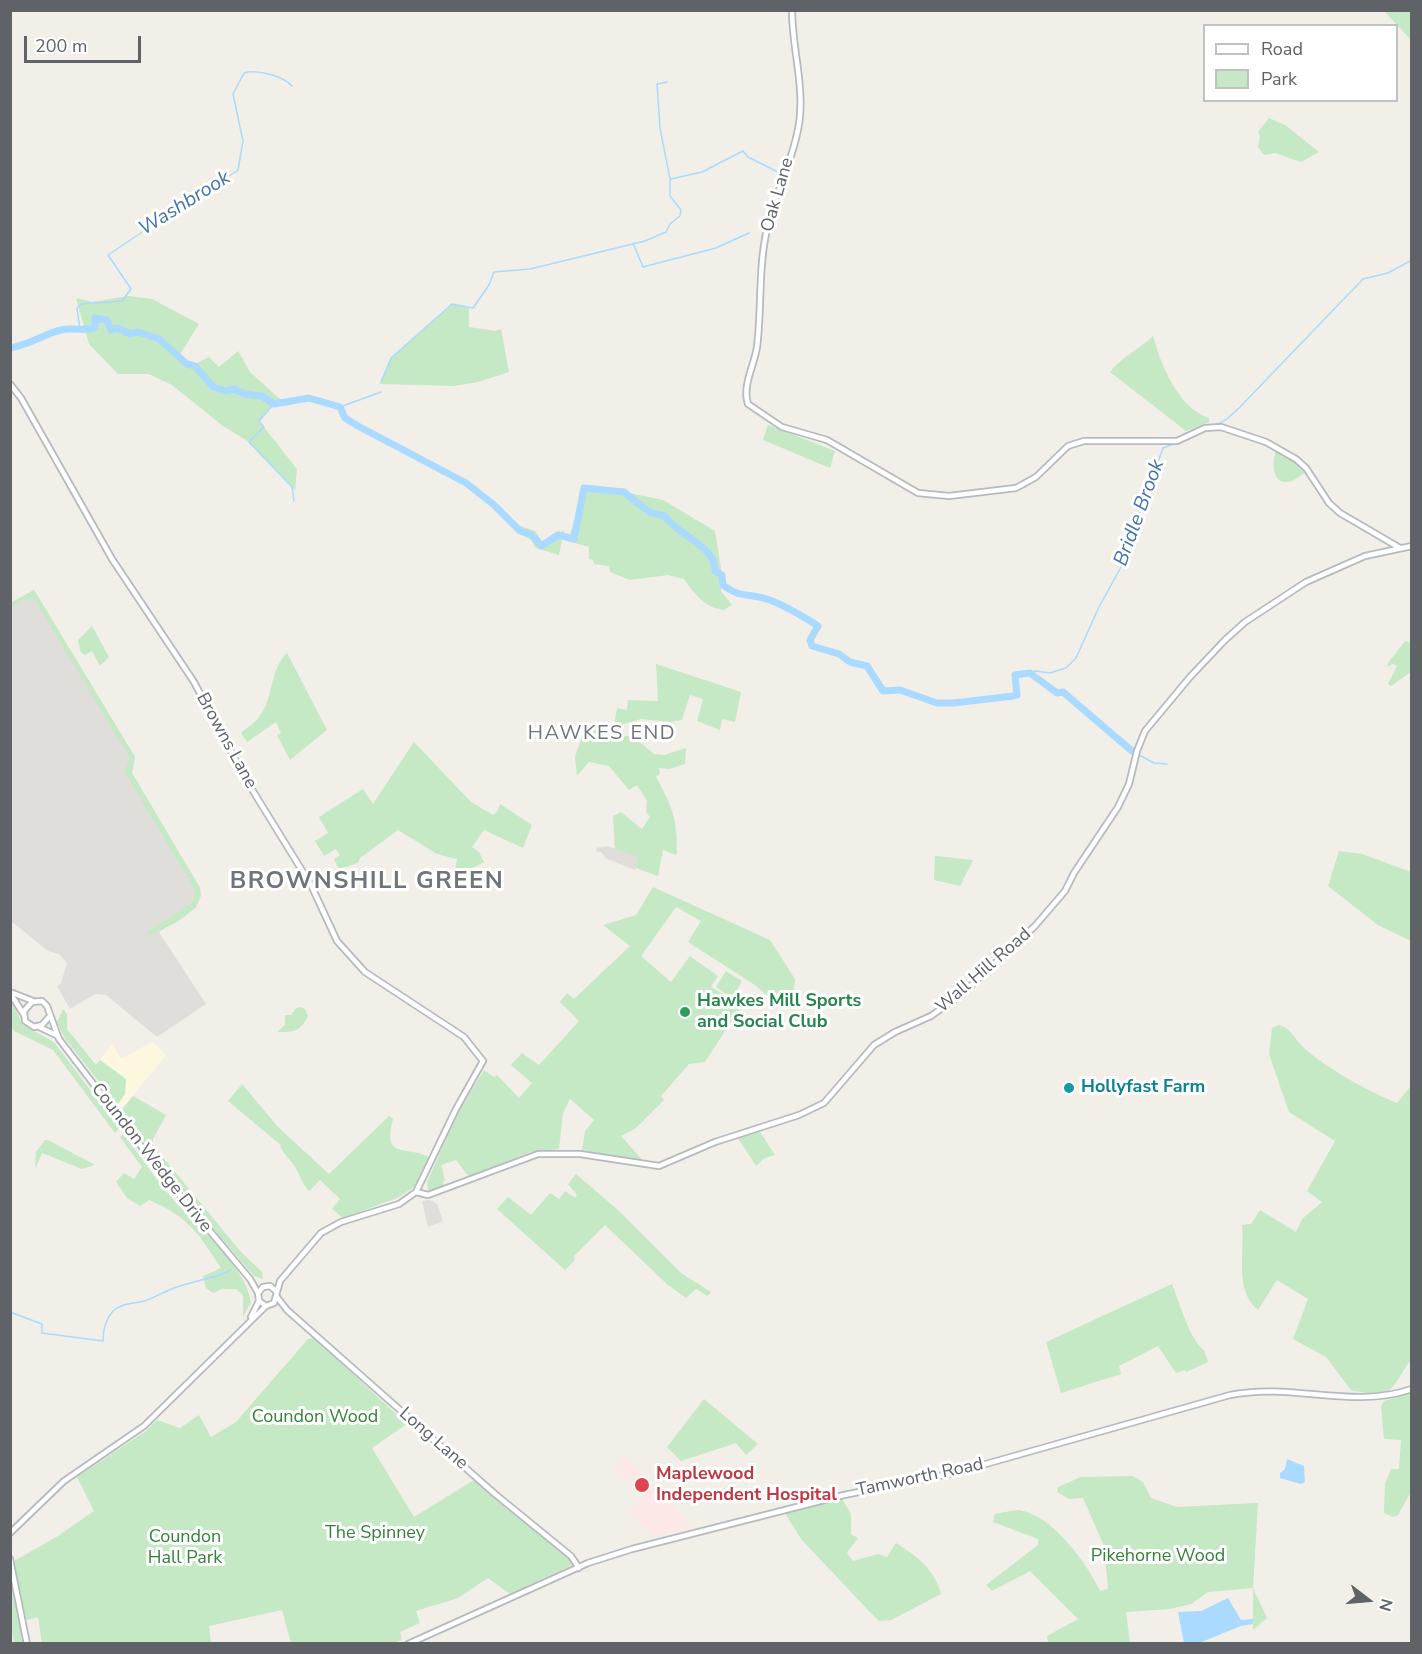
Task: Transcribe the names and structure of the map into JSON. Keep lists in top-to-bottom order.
{
  "streets": {
    "street": [
      "Oak Lane",
      "Browns Lane",
      "Wall Hill Road",
      "Coundon Wedge Drive",
      "Long Lane",
      "Tamworth Road"
    ]
  },
  "crossings": [
    ["Browns Lane", "Wall Hill Road"],
    ["Wall Hill Road", "Coundon Wedge Drive"],
    ["Wall Hill Road", "Long Lane"],
    ["Coundon Wedge Drive", "Long Lane"],
    ["Long Lane", "Tamworth Road"]
  ],
  "districts": ["HAWKES END", "BROWNSHILL GREEN"],
  "water": ["Washbrook", "Bridle Brook"],
  "parks": [
    "Coundon Wood",
    "The Spinney",
    "Coundon Hall Park",
    "Pikehorne Wood"
  ],
  "places": ["Hawkes Mill Sports and Social Club", "Hollyfast Farm", "Maplewood Independent Hospital"],
  "legend": ["Road", "Park"],
  "scale_bar": "200 m",
  "north": "right"
}
